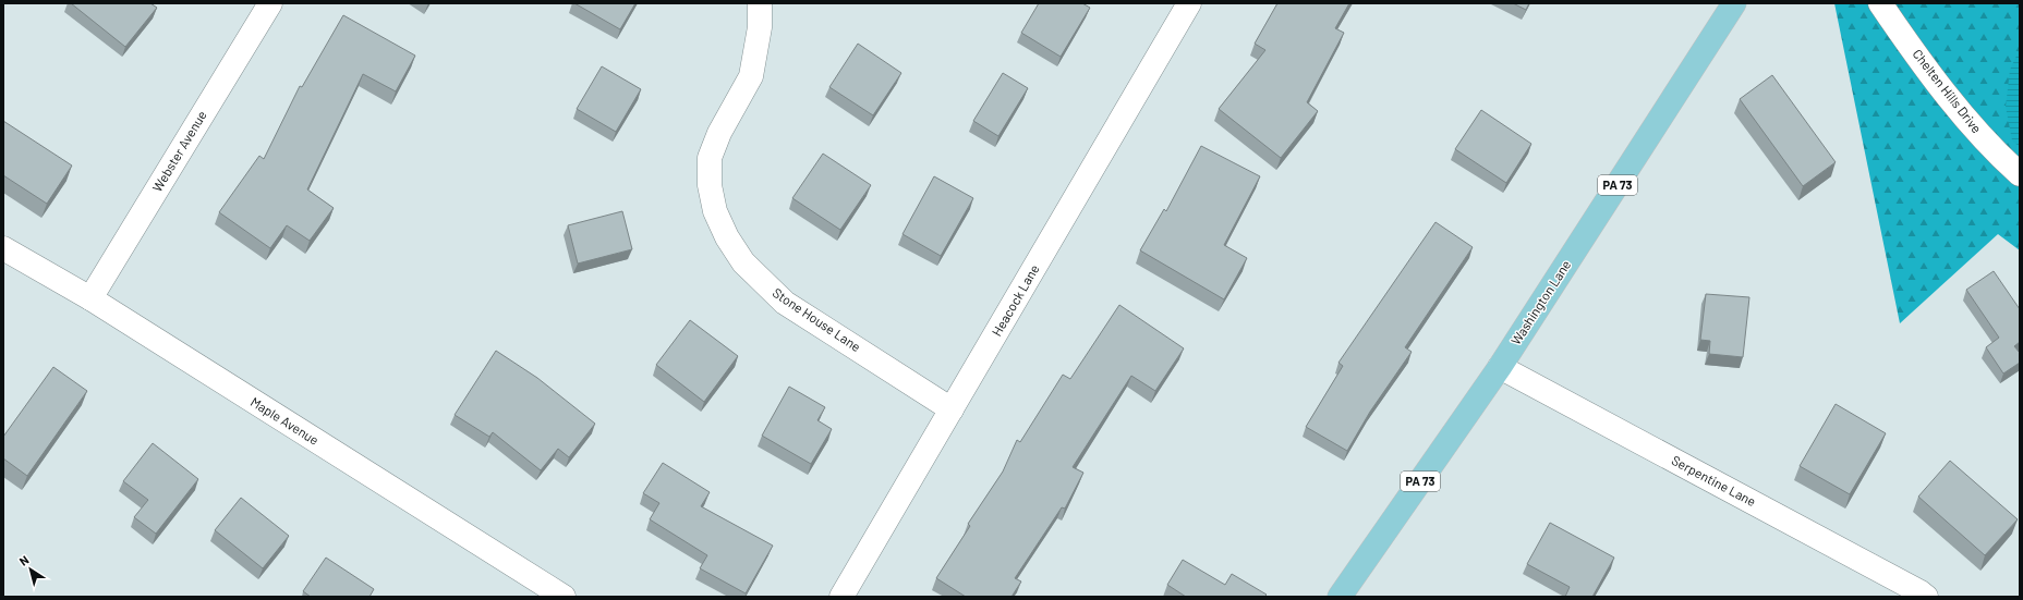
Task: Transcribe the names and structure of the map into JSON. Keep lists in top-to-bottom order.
{
  "streets": {
    "main road": ["PA 73", "Washington Lane"],
    "street": [
      "Chelten Hills Drive",
      "Webster Avenue",
      "Heacock Lane",
      "Stone House Lane",
      "Maple Avenue",
      "Serpentine Lane"
    ]
  },
  "crossings": [
    ["Webster Avenue", "Maple Avenue"],
    ["Heacock Lane", "Stone House Lane"],
    ["Washington Lane", "Serpentine Lane"]
  ],
  "north": "top left"
}
